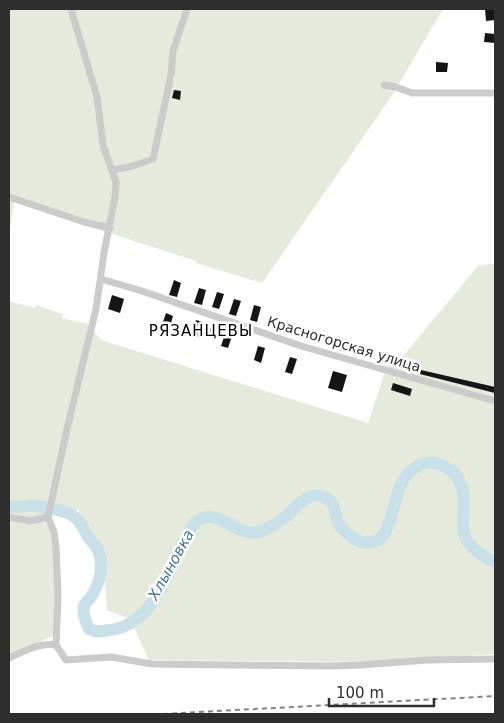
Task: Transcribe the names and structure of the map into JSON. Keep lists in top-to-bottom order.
{
  "streets": {
    "street": ["Красногорская улица"]
  },
  "districts": ["РЯЗАНЦЕВЫ"],
  "water": ["Хлыновка"],
  "scale_bar": "100 m"
}
